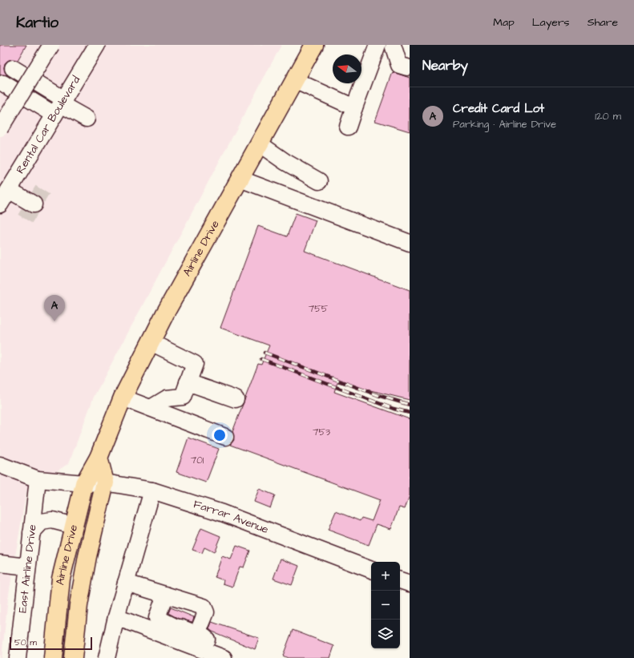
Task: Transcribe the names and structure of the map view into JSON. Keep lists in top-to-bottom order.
{
  "streets": {
    "highway": ["Airline Drive"],
    "street": ["Rental Car Boulevard", "Farrar Avenue", "East Airline Drive"]
  },
  "crossings": [
    ["Airline Drive", "Farrar Avenue"],
    ["Farrar Avenue", "East Airline Drive"]
  ],
  "house_numbers": ["755", "753", "701"],
  "scale_bar": "50 m",
  "north": "left",
  "page": {
    "header": "Kartio",
    "nav": ["Map", "Layers", "Share"],
    "heading": "Nearby",
    "list": [
      {
        "mark": "A",
        "name": "Credit Card Lot",
        "note": "Parking · Airline Drive",
        "value": "120 m"
      }
    ],
    "pins": "A",
    "map_buttons": ["+", "−"],
    "scale": "50 m"
  }
}
